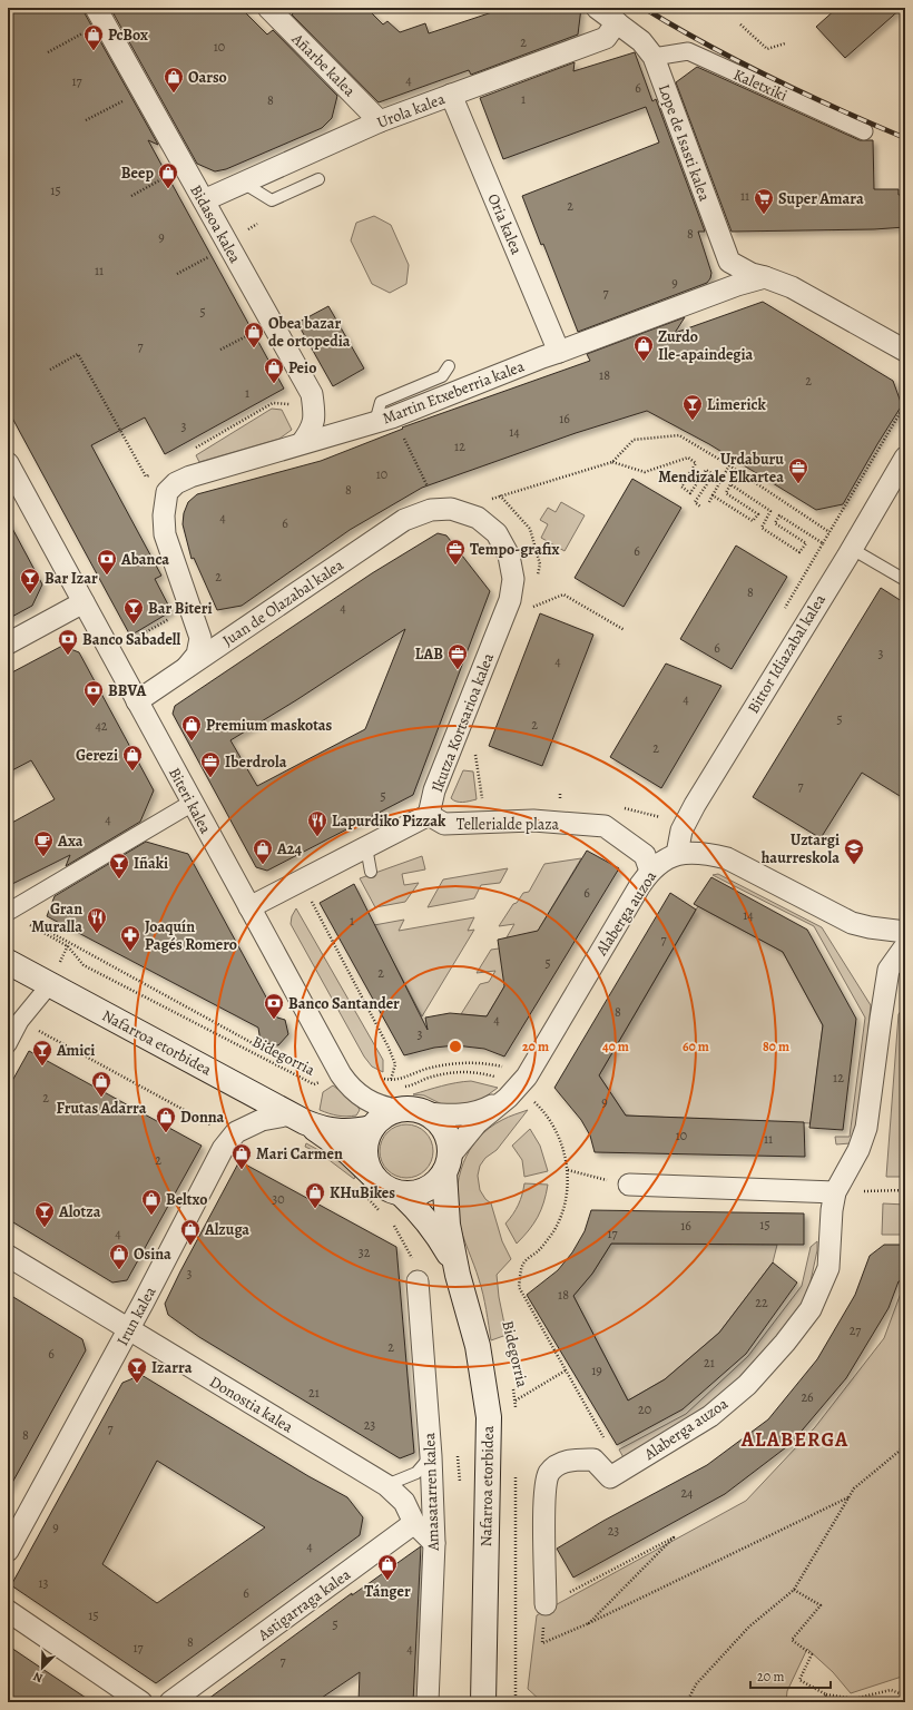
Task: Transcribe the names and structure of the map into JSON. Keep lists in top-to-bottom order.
{
  "streets": {
    "main road": ["Nafarroa etorbidea"],
    "street": [
      "Añarbe kalea",
      "Kaletxiki",
      "Urola kalea",
      "Lope de Isasti kalea",
      "Bidasoa kalea",
      "Oria kalea",
      "Martin Etxeberria kalea",
      "Juan de Olazabal kalea",
      "Bittor Idiazabal kalea",
      "Ikutza Kortsarioa kalea",
      "Biteri kalea",
      "Tellerialde plaza",
      "Alaberga auzoa",
      "Irun kalea",
      "Donostia kalea",
      "Amasatarren kalea",
      "Astigarraga kalea"
    ],
    "path": ["Bidegorria"]
  },
  "crossings": [
    ["Añarbe kalea", "Urola kalea"],
    ["Kaletxiki", "Lope de Isasti kalea"],
    ["Urola kalea", "Lope de Isasti kalea"],
    ["Urola kalea", "Bidasoa kalea"],
    ["Urola kalea", "Oria kalea"],
    ["Lope de Isasti kalea", "Martin Etxeberria kalea"],
    ["Bidasoa kalea", "Martin Etxeberria kalea"],
    ["Oria kalea", "Martin Etxeberria kalea"],
    ["Martin Etxeberria kalea", "Juan de Olazabal kalea"],
    ["Juan de Olazabal kalea", "Ikutza Kortsarioa kalea"],
    ["Juan de Olazabal kalea", "Biteri kalea"],
    ["Bittor Idiazabal kalea", "Alaberga auzoa"],
    ["Ikutza Kortsarioa kalea", "Tellerialde plaza"],
    ["Biteri kalea", "Alaberga auzoa"],
    ["Biteri kalea", "Nafarroa etorbidea"],
    ["Biteri kalea", "Bidegorria"],
    ["Tellerialde plaza", "Alaberga auzoa"],
    ["Alaberga auzoa", "Nafarroa etorbidea"],
    ["Nafarroa etorbidea", "Irun kalea"],
    ["Irun kalea", "Donostia kalea"],
    ["Donostia kalea", "Astigarraga kalea"]
  ],
  "districts": ["ALABERGA"],
  "places": {
    "shop": [
      "PcBox",
      "Oarso",
      "Beep",
      "Obea bazar de ortopedia",
      "Zurdo Ile-apaindegia",
      "Peio",
      "Premium maskotas",
      "Gerezi",
      "A24",
      "Frutas Adarra",
      "Donna",
      "Mari Carmen",
      "KHuBikes",
      "Beltxo",
      "Alzuga",
      "Osina",
      "Tánger"
    ],
    "supermarket": ["Super Amara"],
    "bar": [
      "Limerick",
      "Bar Izar",
      "Bar Biteri",
      "Iñaki",
      "Amici",
      "Alotza",
      "Izarra"
    ],
    "office": [
      "Urdaburu Mendizale Elkartea",
      "Tempo-grafix",
      "LAB",
      "Iberdrola"
    ],
    "bank": [
      "Abanca",
      "Banco Sabadell",
      "BBVA",
      "Banco Santander"
    ],
    "restaurant": ["Lapurdiko Pizzak", "Gran Muralla"],
    "cafe": ["Axa"],
    "school or university": ["Uztargi haurreskola"],
    "pharmacy": ["Joaquín Pagés Romero"]
  },
  "house_numbers": [
    "2",
    "10",
    "4",
    "17",
    "6",
    "1",
    "8",
    "15",
    "11",
    "2",
    "8",
    "9",
    "11",
    "9",
    "7",
    "5",
    "7",
    "18",
    "2",
    "1",
    "16",
    "3",
    "14",
    "12",
    "10",
    "8",
    "4",
    "6",
    "6",
    "2",
    "8",
    "4",
    "6",
    "3",
    "4",
    "4",
    "5",
    "2",
    "42",
    "2",
    "7",
    "5",
    "4",
    "6",
    "14",
    "1",
    "7",
    "5",
    "2",
    "8",
    "4",
    "3",
    "12",
    "2",
    "9",
    "10",
    "11",
    "2",
    "30",
    "15",
    "16",
    "4",
    "17",
    "32",
    "3",
    "18",
    "22",
    "27",
    "2",
    "6",
    "21",
    "19",
    "21",
    "26",
    "20",
    "23",
    "7",
    "8",
    "24",
    "9",
    "23",
    "4",
    "13",
    "6",
    "15",
    "5",
    "8",
    "17",
    "4",
    "7"
  ],
  "scale_bar": "20 m",
  "north": "bottom left",
  "rings": [
    "20 m",
    "40 m",
    "60 m",
    "80 m"
  ]
}
